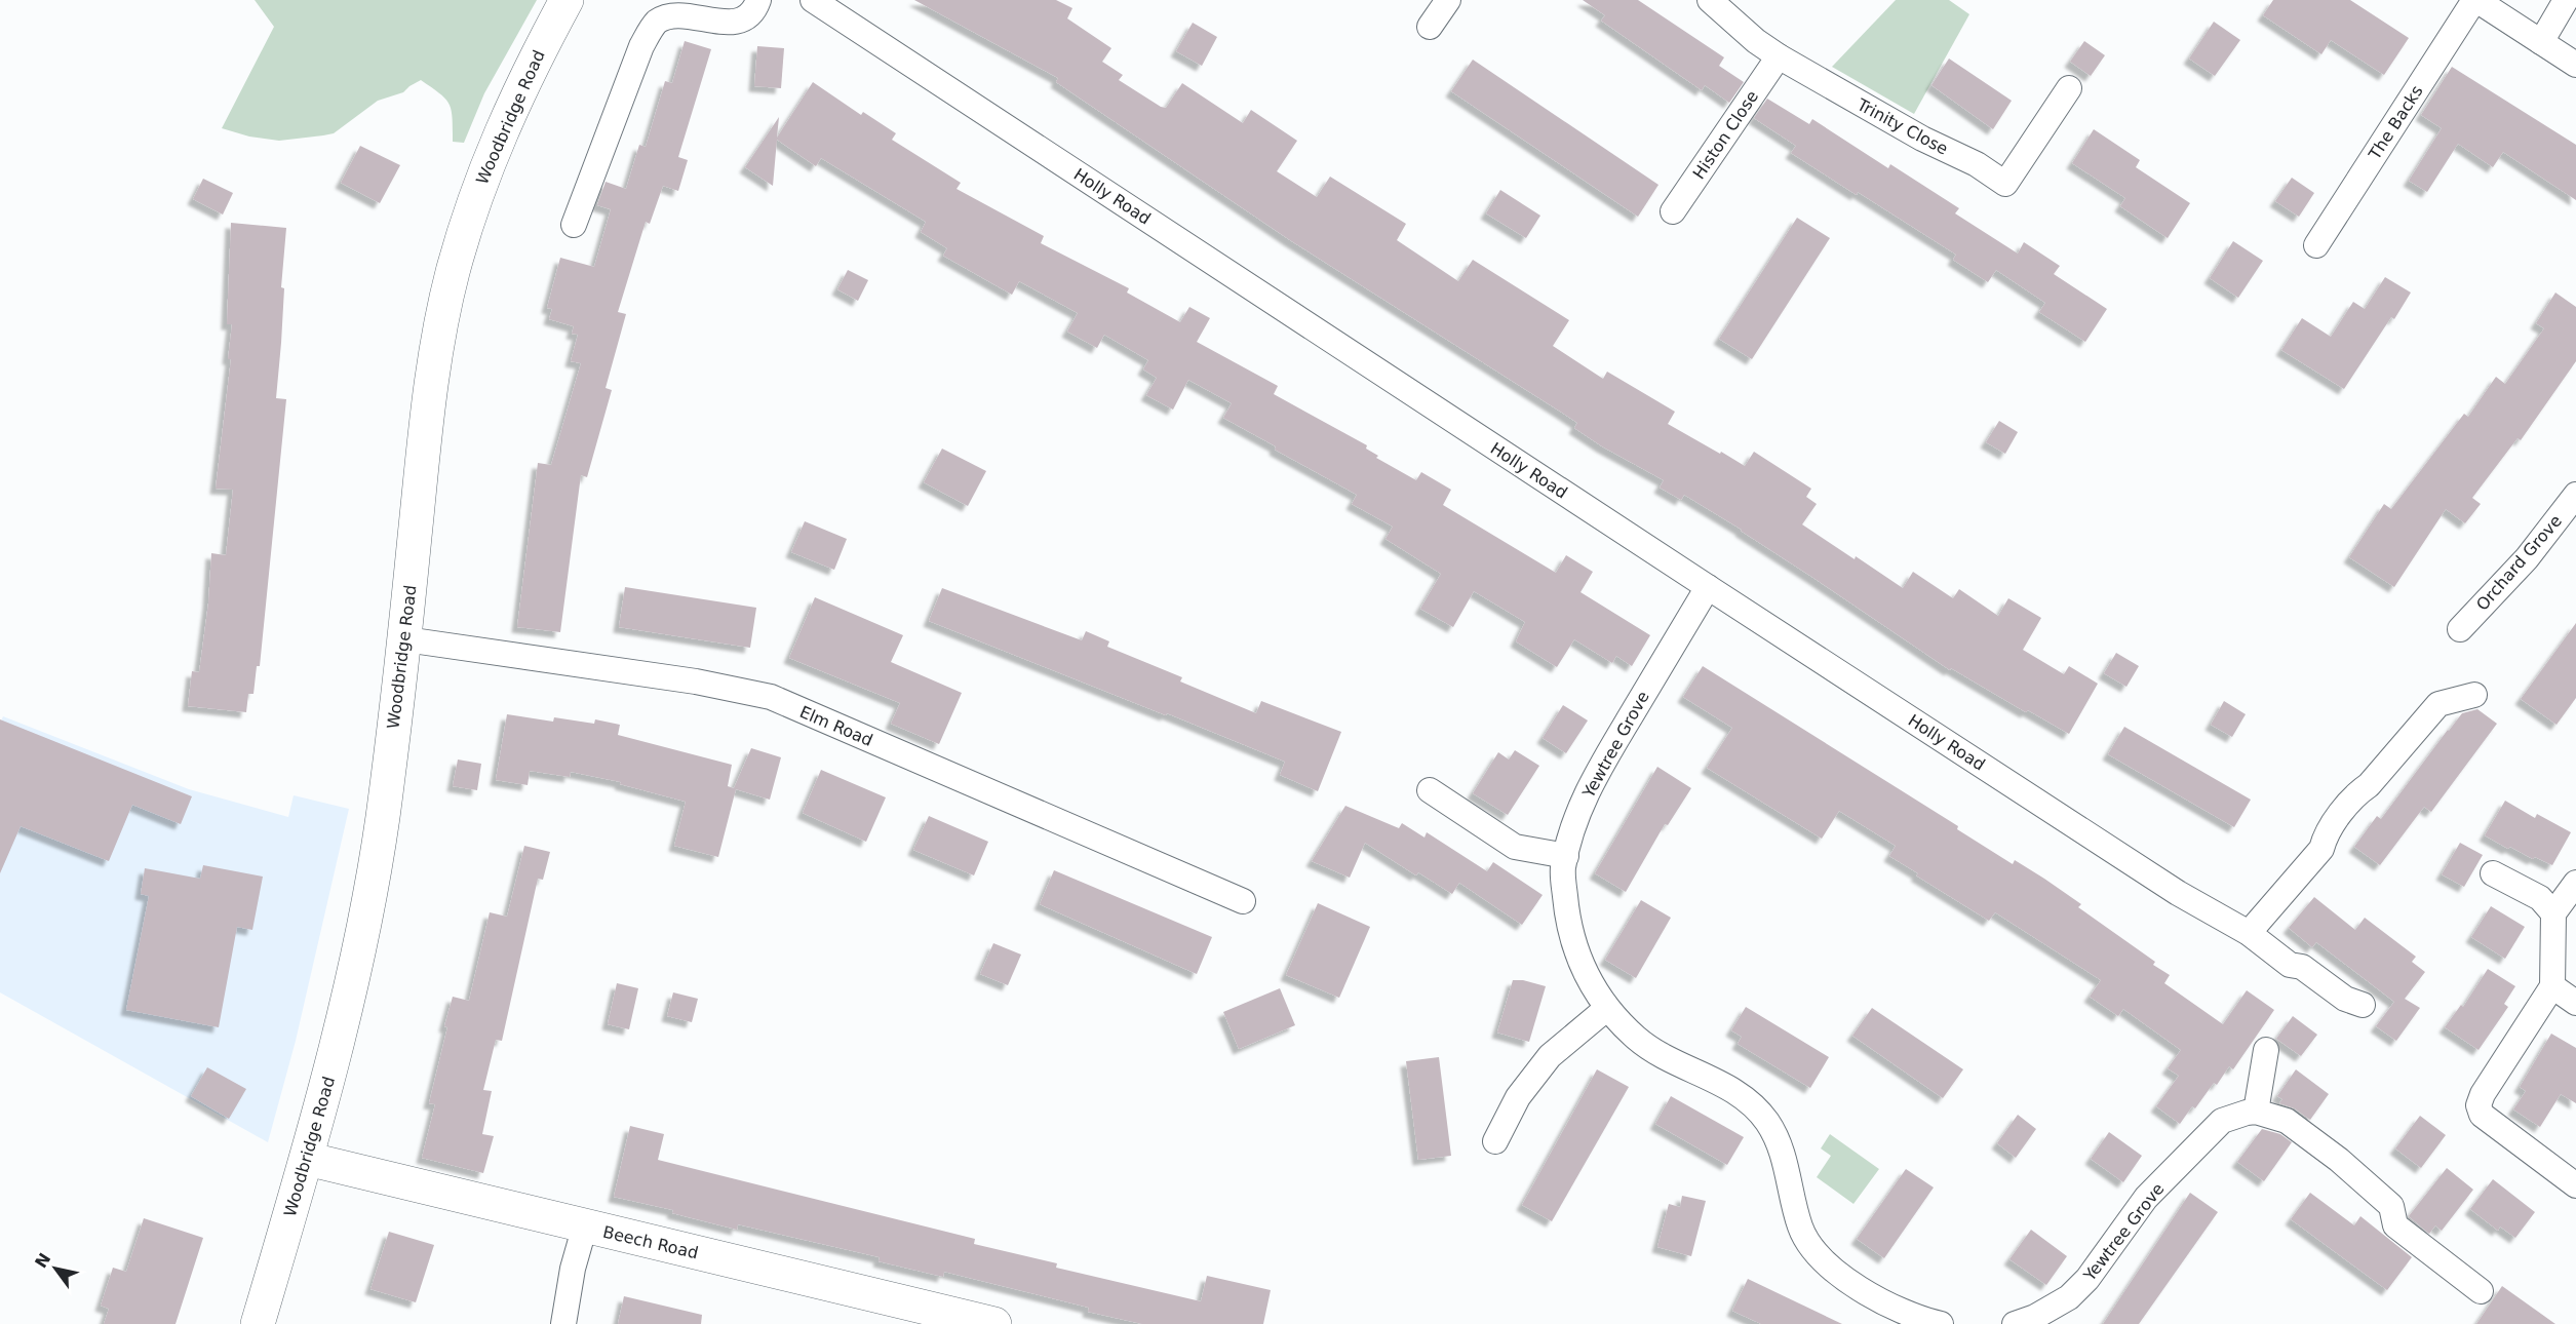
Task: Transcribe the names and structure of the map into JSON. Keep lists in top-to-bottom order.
{
  "streets": {
    "main road": ["Woodbridge Road", "Beech Road"],
    "street": [
      "The Backs",
      "Trinity Close",
      "Histon Close",
      "Holly Road",
      "Orchard Grove",
      "Elm Road",
      "Yewtree Grove"
    ]
  },
  "crossings": [
    ["Woodbridge Road", "Elm Road"],
    ["Woodbridge Road", "Beech Road"],
    ["Trinity Close", "Histon Close"],
    ["Holly Road", "Yewtree Grove"]
  ],
  "north": "top left"
}
